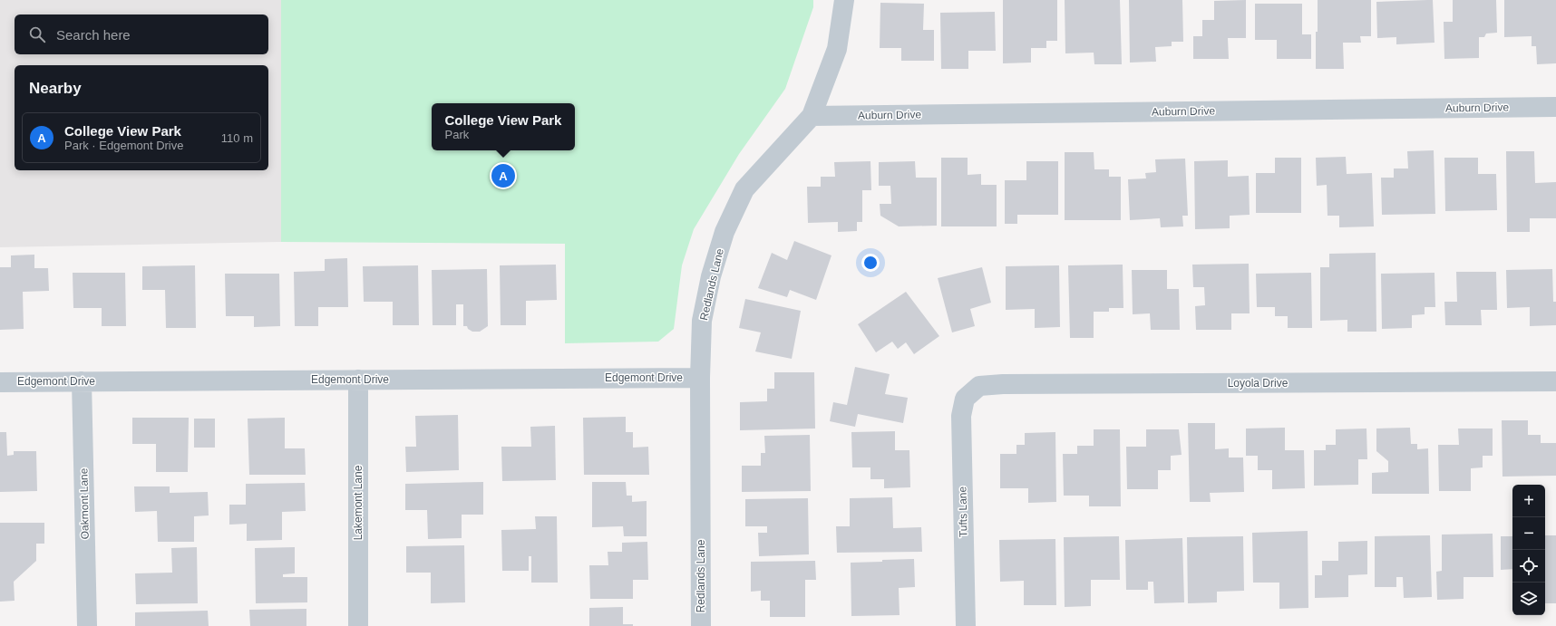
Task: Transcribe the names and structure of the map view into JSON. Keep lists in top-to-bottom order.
{
  "streets": {
    "street": [
      "Auburn Drive",
      "Redlands Lane",
      "Edgemont Drive",
      "Loyola Drive",
      "Lakemont Lane",
      "Oakmont Lane",
      "Tufts Lane"
    ]
  },
  "crossings": [
    ["Auburn Drive", "Redlands Lane"],
    ["Redlands Lane", "Edgemont Drive"],
    ["Edgemont Drive", "Lakemont Lane"],
    ["Edgemont Drive", "Oakmont Lane"],
    ["Loyola Drive", "Tufts Lane"]
  ],
  "page": {
    "search": "Search here",
    "heading": "Nearby",
    "popup": ["College View Park", "Park"],
    "list": [
      {
        "mark": "A",
        "name": "College View Park",
        "note": "Park · Edgemont Drive",
        "value": "110 m"
      }
    ],
    "pins": "A",
    "map_buttons": ["+", "−"]
  }
}
